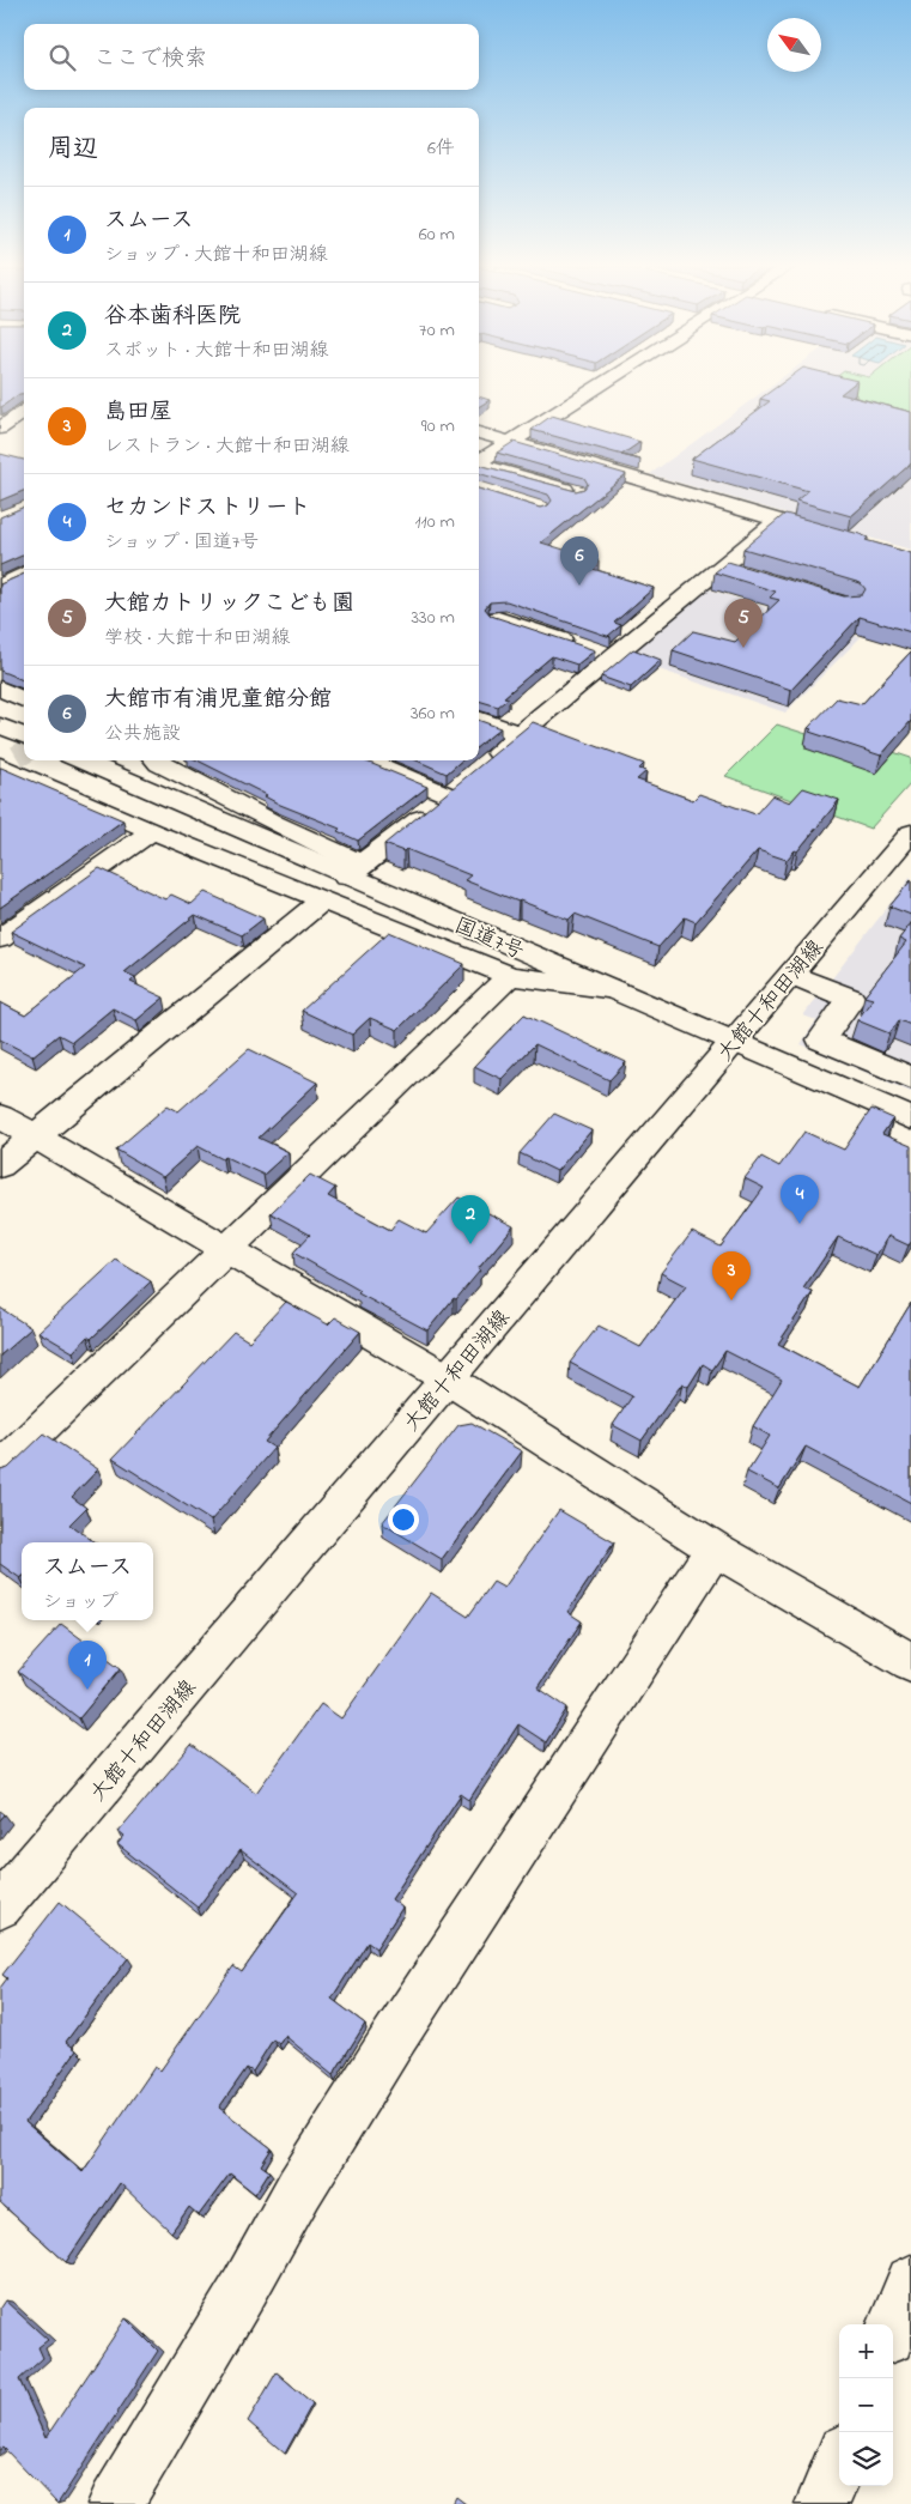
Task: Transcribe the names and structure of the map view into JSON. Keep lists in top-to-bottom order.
{
  "streets": {
    "main road": ["国道7号", "大館十和田湖線"]
  },
  "crossings": [
    ["国道7号", "大館十和田湖線"]
  ],
  "north": "top left",
  "page": {
    "search": "ここで検索",
    "heading": ["周辺", "6件"],
    "list": [
      {
        "mark": "1",
        "name": "スムース",
        "note": "ショップ · 大館十和田湖線",
        "value": "60 m"
      },
      {
        "mark": "2",
        "name": "谷本歯科医院",
        "note": "スポット · 大館十和田湖線",
        "value": "70 m"
      },
      {
        "mark": "3",
        "name": "島田屋",
        "note": "レストラン · 大館十和田湖線",
        "value": "90 m"
      },
      {
        "mark": "4",
        "name": "セカンドストリート",
        "note": "ショップ · 国道7号",
        "value": "110 m"
      },
      {
        "mark": "5",
        "name": "大館カトリックこども園",
        "note": "学校 · 大館十和田湖線",
        "value": "330 m"
      },
      {
        "mark": "6",
        "name": "大館市有浦児童館分館",
        "note": "公共施設",
        "value": "360 m"
      }
    ],
    "pins": [
      "6",
      "5",
      "4",
      "2",
      "3",
      "1"
    ],
    "popup": ["スムース", "ショップ"],
    "map_buttons": ["+", "−"]
  }
}
